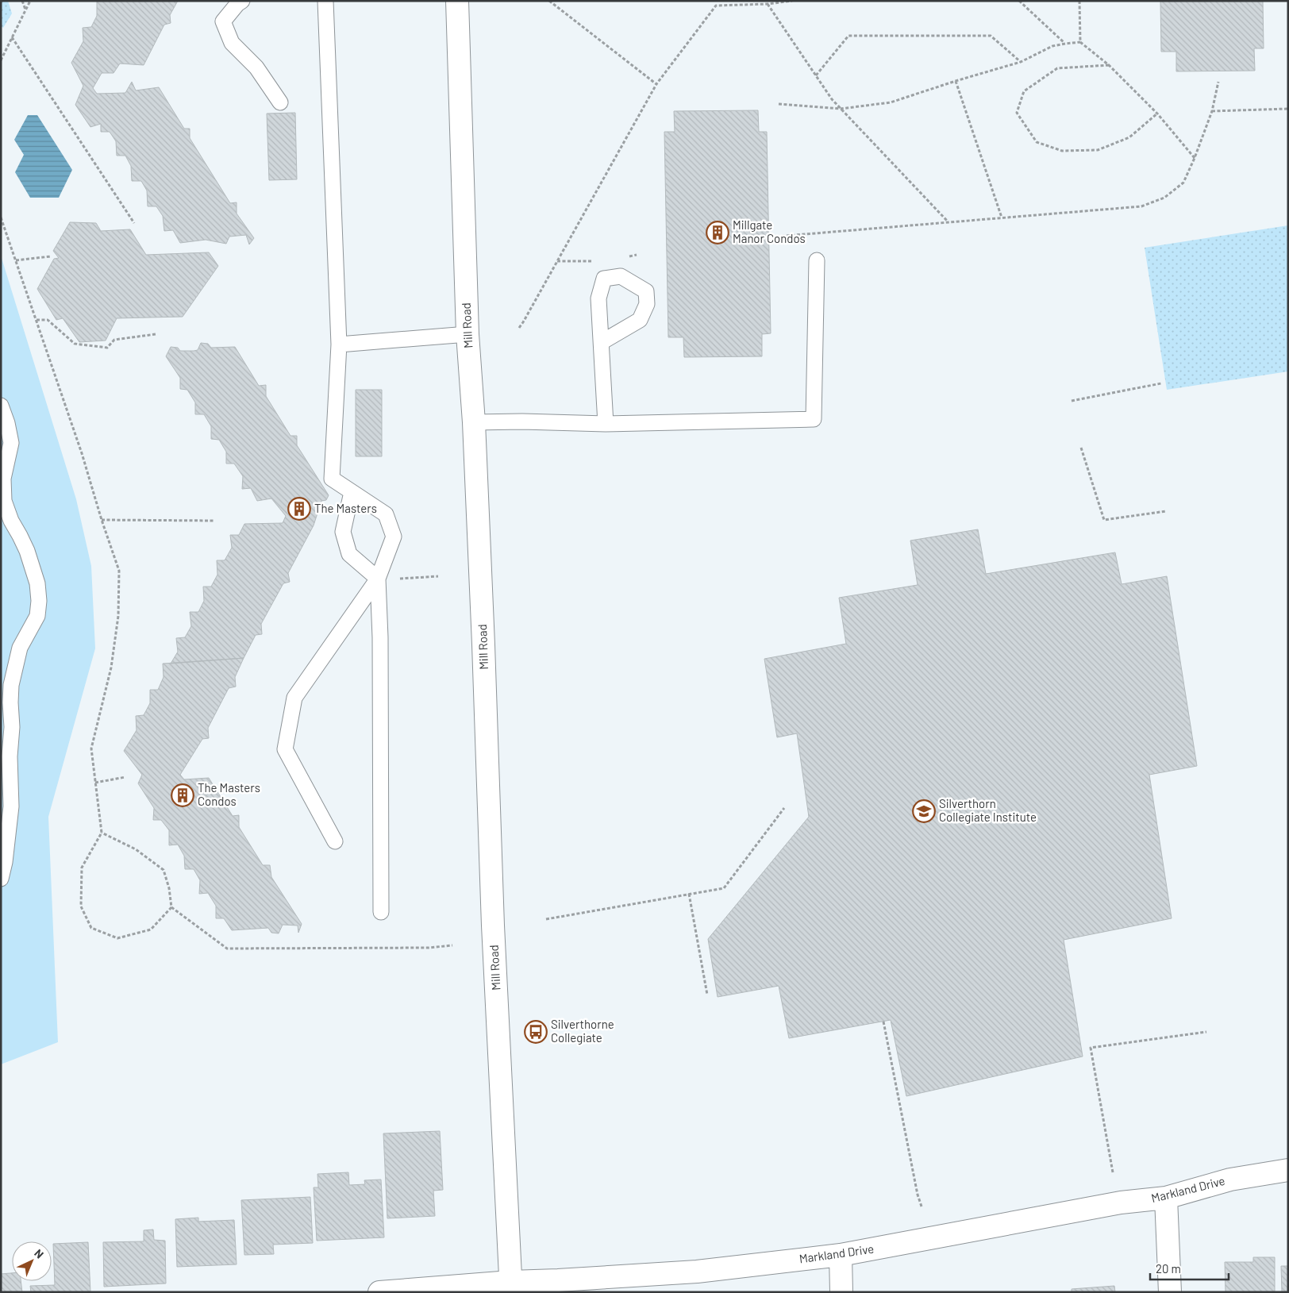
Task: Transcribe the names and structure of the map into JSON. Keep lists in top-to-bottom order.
{
  "streets": {
    "street": ["Mill Road", "Markland Drive"]
  },
  "crossings": [
    ["Mill Road", "Markland Drive"]
  ],
  "places": {
    "building": ["Millgate Manor Condos", "The Masters", "The Masters Condos"],
    "school or university": ["Silverthorn Collegiate Institute"],
    "bus stop": ["Silverthorne Collegiate"]
  },
  "scale_bar": "20 m",
  "north": "top right"
}
